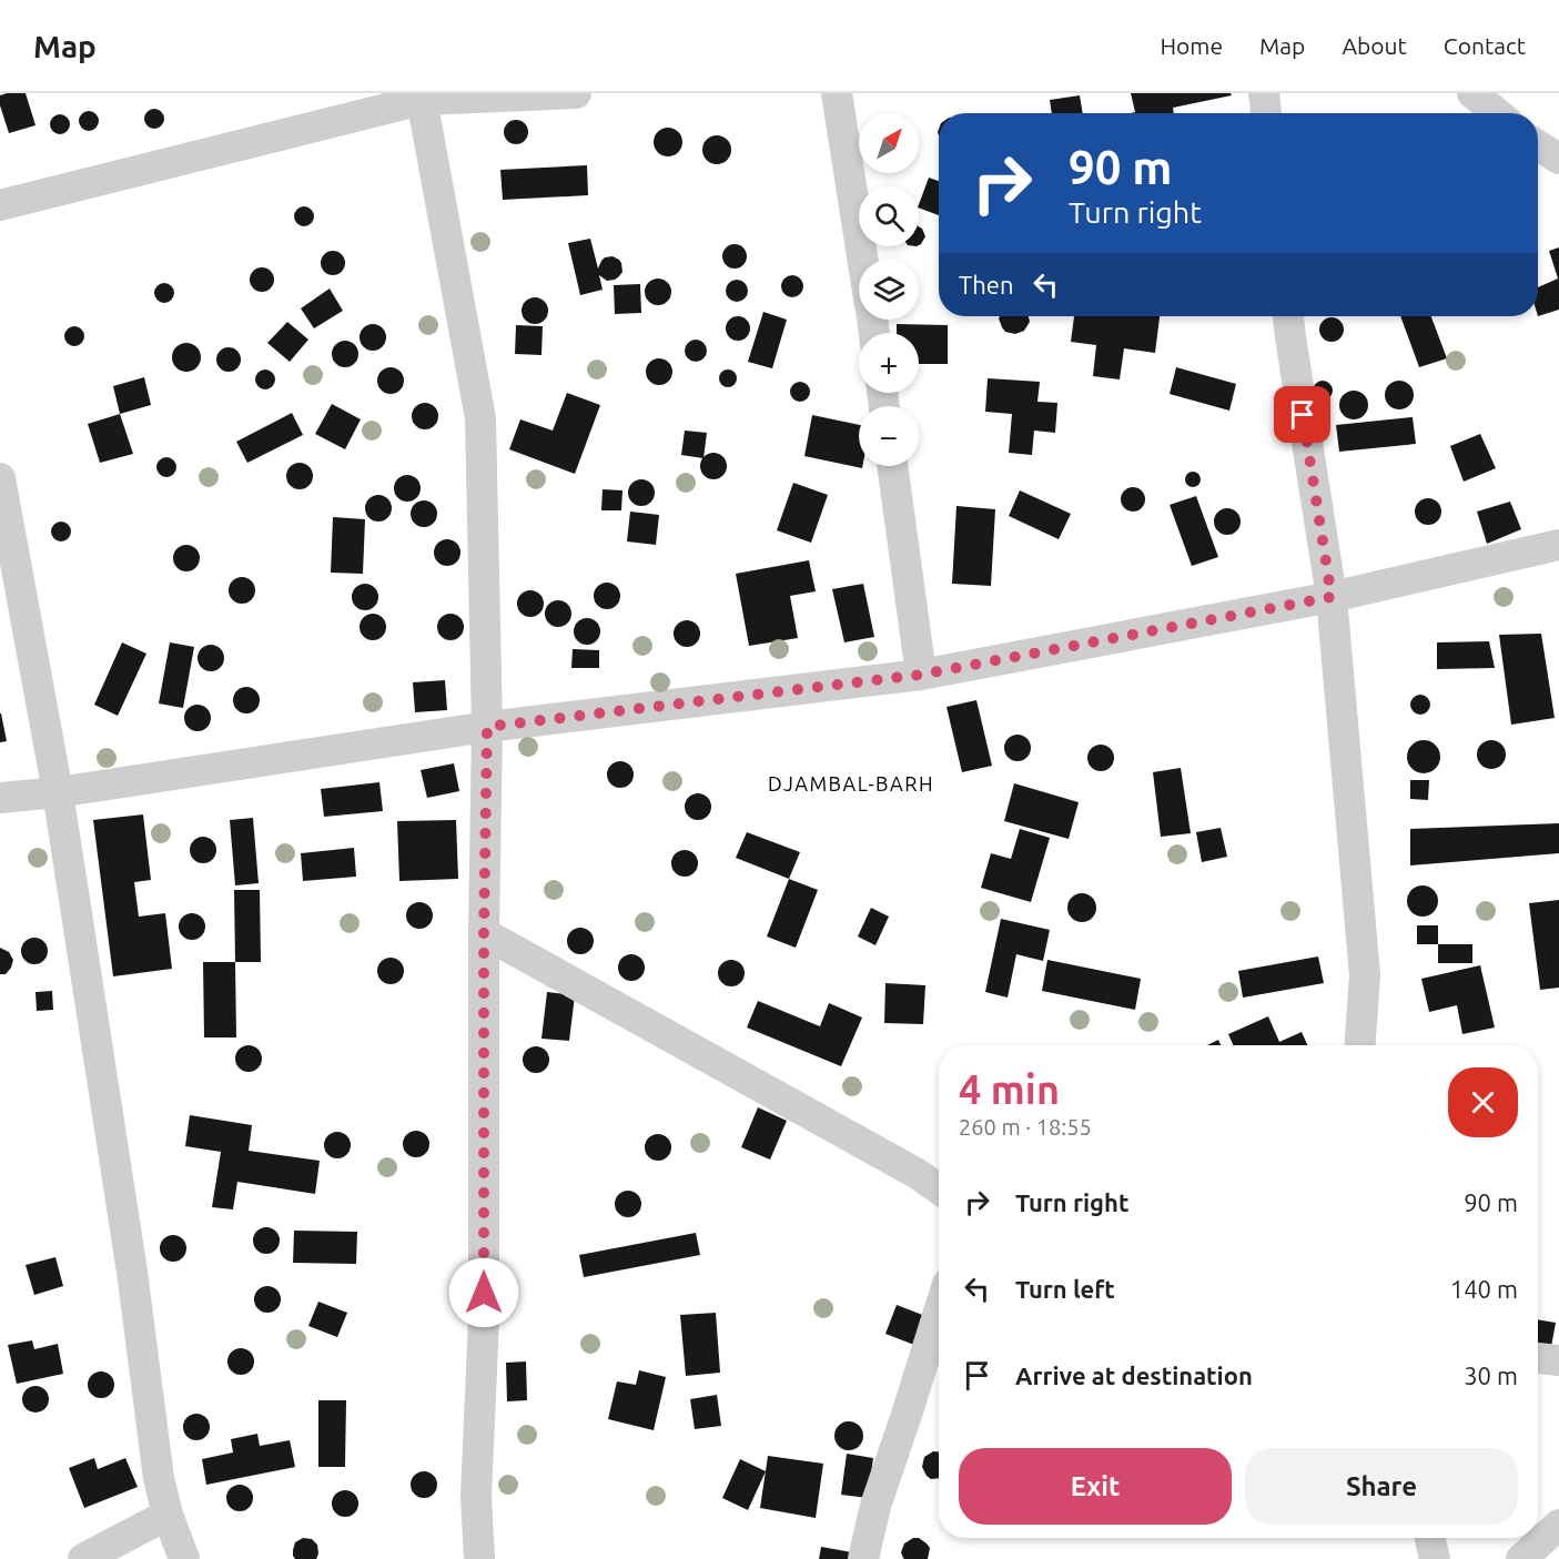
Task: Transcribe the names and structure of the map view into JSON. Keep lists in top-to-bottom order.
{
  "districts": ["DJAMBAL-BARH"],
  "north": "top right",
  "page": {
    "header": "Map",
    "nav": [
      "Home",
      "Map",
      "About",
      "Contact"
    ],
    "map_buttons": ["+", "−"],
    "turn": ["90 m", "Turn right"],
    "then": "Then",
    "heading": ["4 min", "260 m · 18:55"],
    "list": [
      {
        "name": "Turn right",
        "value": "90 m"
      },
      {
        "name": "Turn left",
        "value": "140 m"
      },
      {
        "name": "Arrive at destination",
        "value": "30 m"
      }
    ],
    "buttons": ["Exit", "Share"]
  }
}
